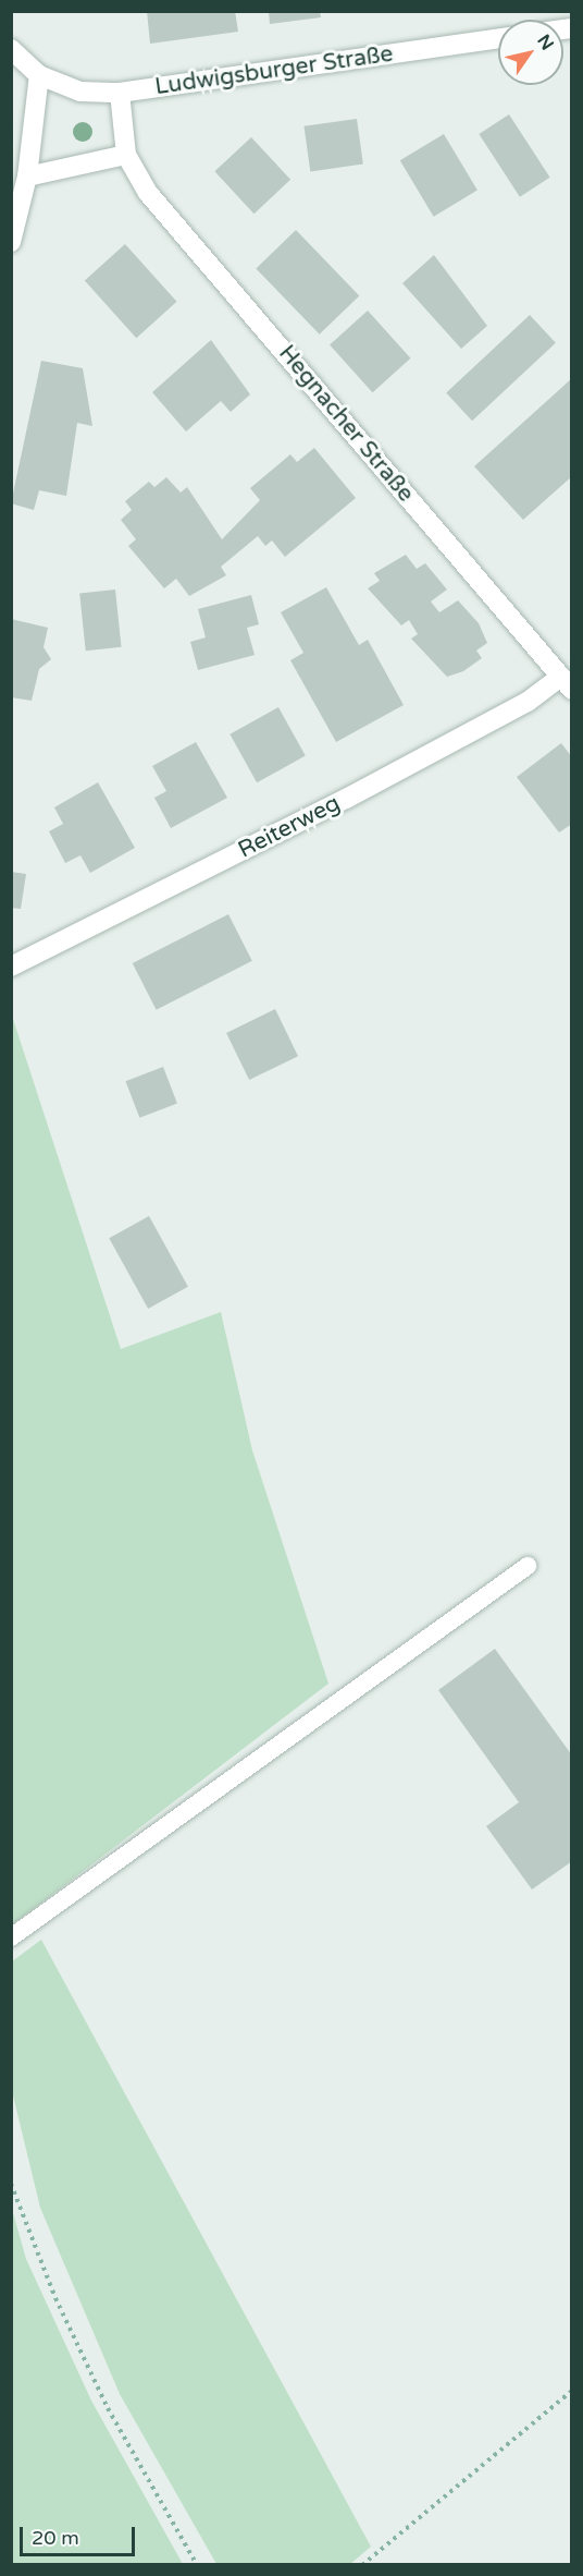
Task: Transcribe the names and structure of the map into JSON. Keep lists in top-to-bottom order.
{
  "streets": {
    "street": ["Ludwigsburger Straße", "Hegnacher Straße", "Reiterweg"]
  },
  "crossings": [
    ["Ludwigsburger Straße", "Hegnacher Straße"],
    ["Hegnacher Straße", "Reiterweg"]
  ],
  "scale_bar": "20 m",
  "north": "top right"
}
